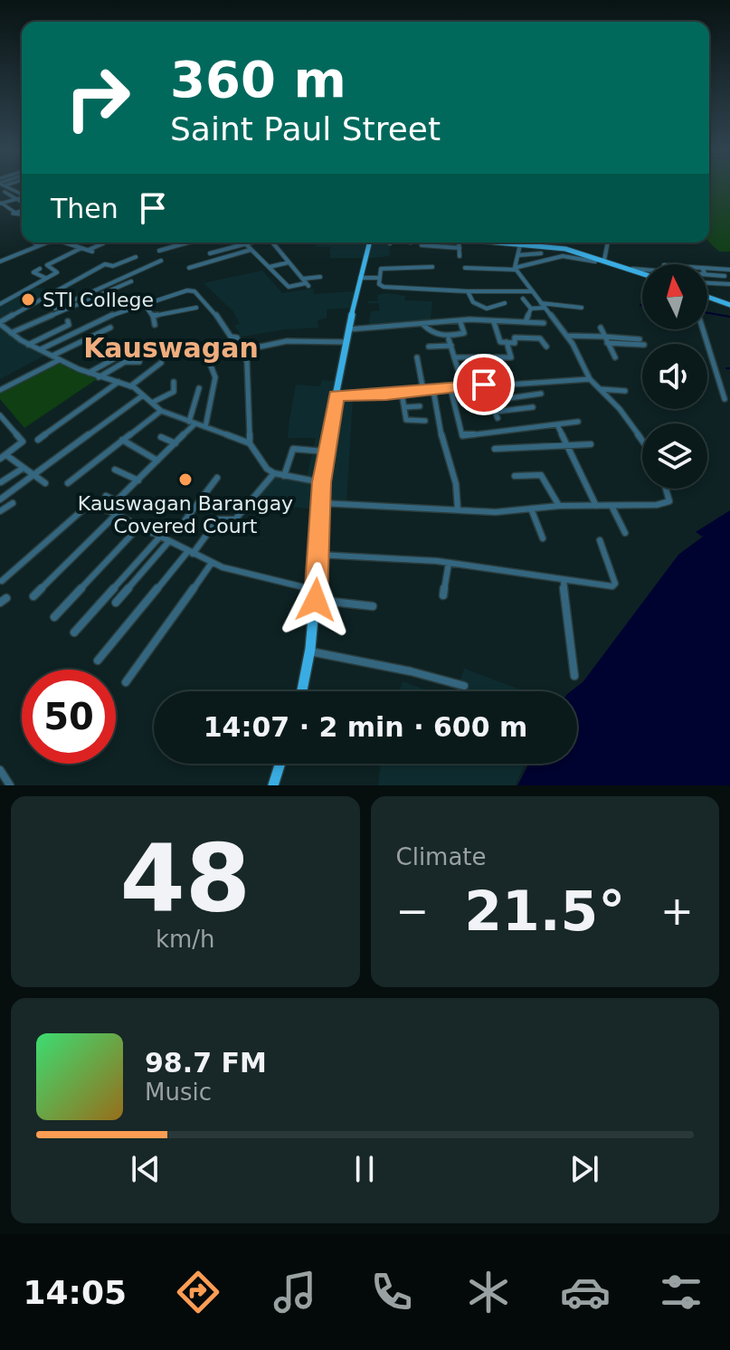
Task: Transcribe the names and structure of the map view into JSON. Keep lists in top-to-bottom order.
{
  "districts": ["Kauswagan"],
  "places": ["STI College", "Kauswagan Barangay Covered Court"],
  "north": "top",
  "page": {
    "turn": ["360 m", "Saint Paul Street"],
    "then": "Then",
    "limit": "50",
    "trip": "14:07 · 2 min · 600 m",
    "tile": [
      ["48", "km/h"],
      "Climate"
    ],
    "heat": ["−", "21.5°", "+"],
    "song": ["98.7 FM", "Music"],
    "tabs": "14:05"
  }
}
